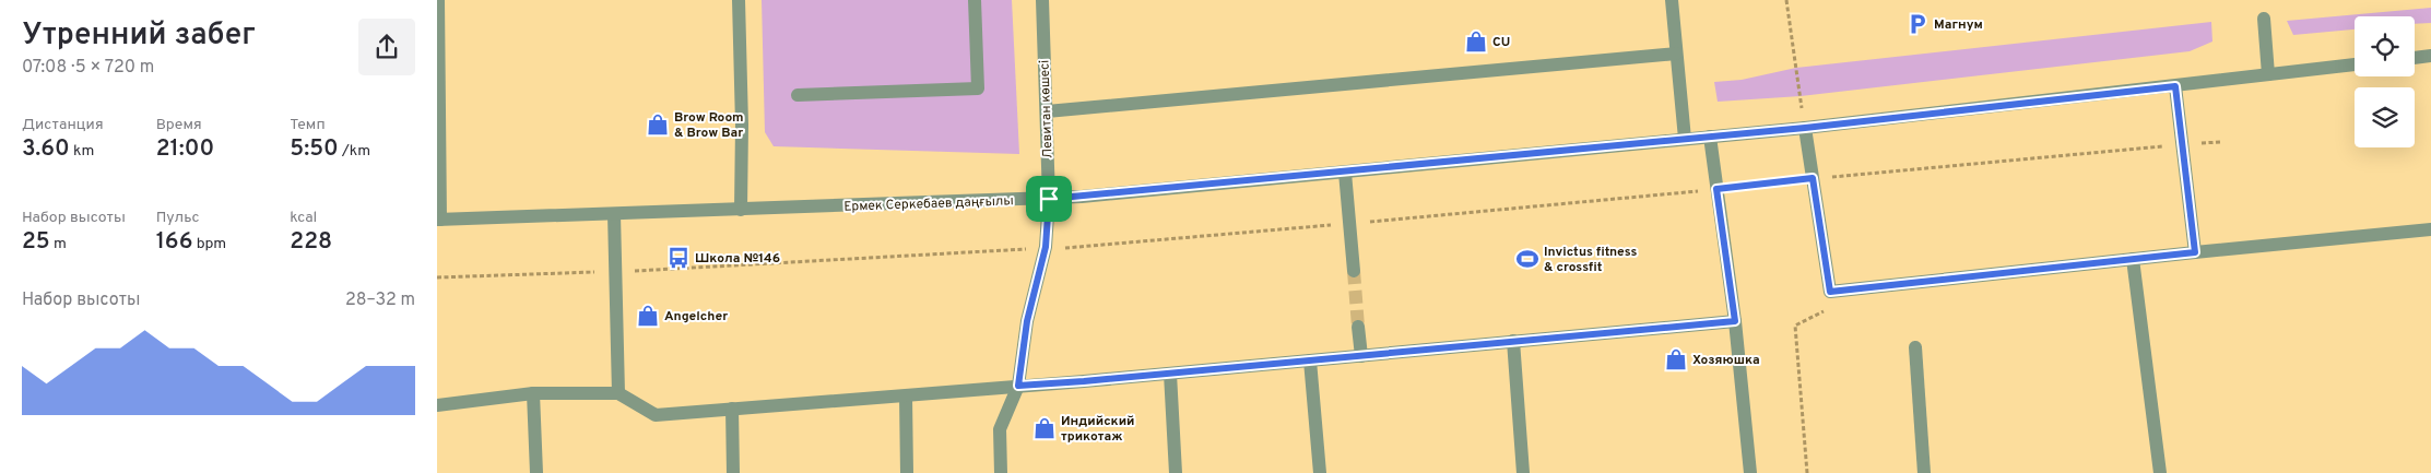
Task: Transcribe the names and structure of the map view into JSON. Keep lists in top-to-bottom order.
{
  "streets": {
    "street": ["Левитан көшесі", "Ермек Серкебаев даңғылы"]
  },
  "crossings": [
    ["Левитан көшесі", "Ермек Серкебаев даңғылы"]
  ],
  "places": {
    "parking": ["Магнум"],
    "shop": [
      "CU",
      "Brow Room & Brow Bar",
      "Angelcher",
      "Хозяюшка",
      "Индийский трикотаж"
    ],
    "bus stop": ["Школа №146"],
    "sports": ["Invictus fitness & crossfit"]
  },
  "page": {
    "heading": ["Утренний забег", "07:08 · 5 × 720 m"],
    "stats": [
      ["Дистанция", "3.60 km"],
      ["Время", "21:00"],
      ["Темп", "5:50 /km"],
      ["Набор высоты", "25 m"],
      ["Пульс", "166 bpm"],
      ["kcal", "228"]
    ],
    "chart": ["Набор высоты", "28–32 m"]
  }
}
